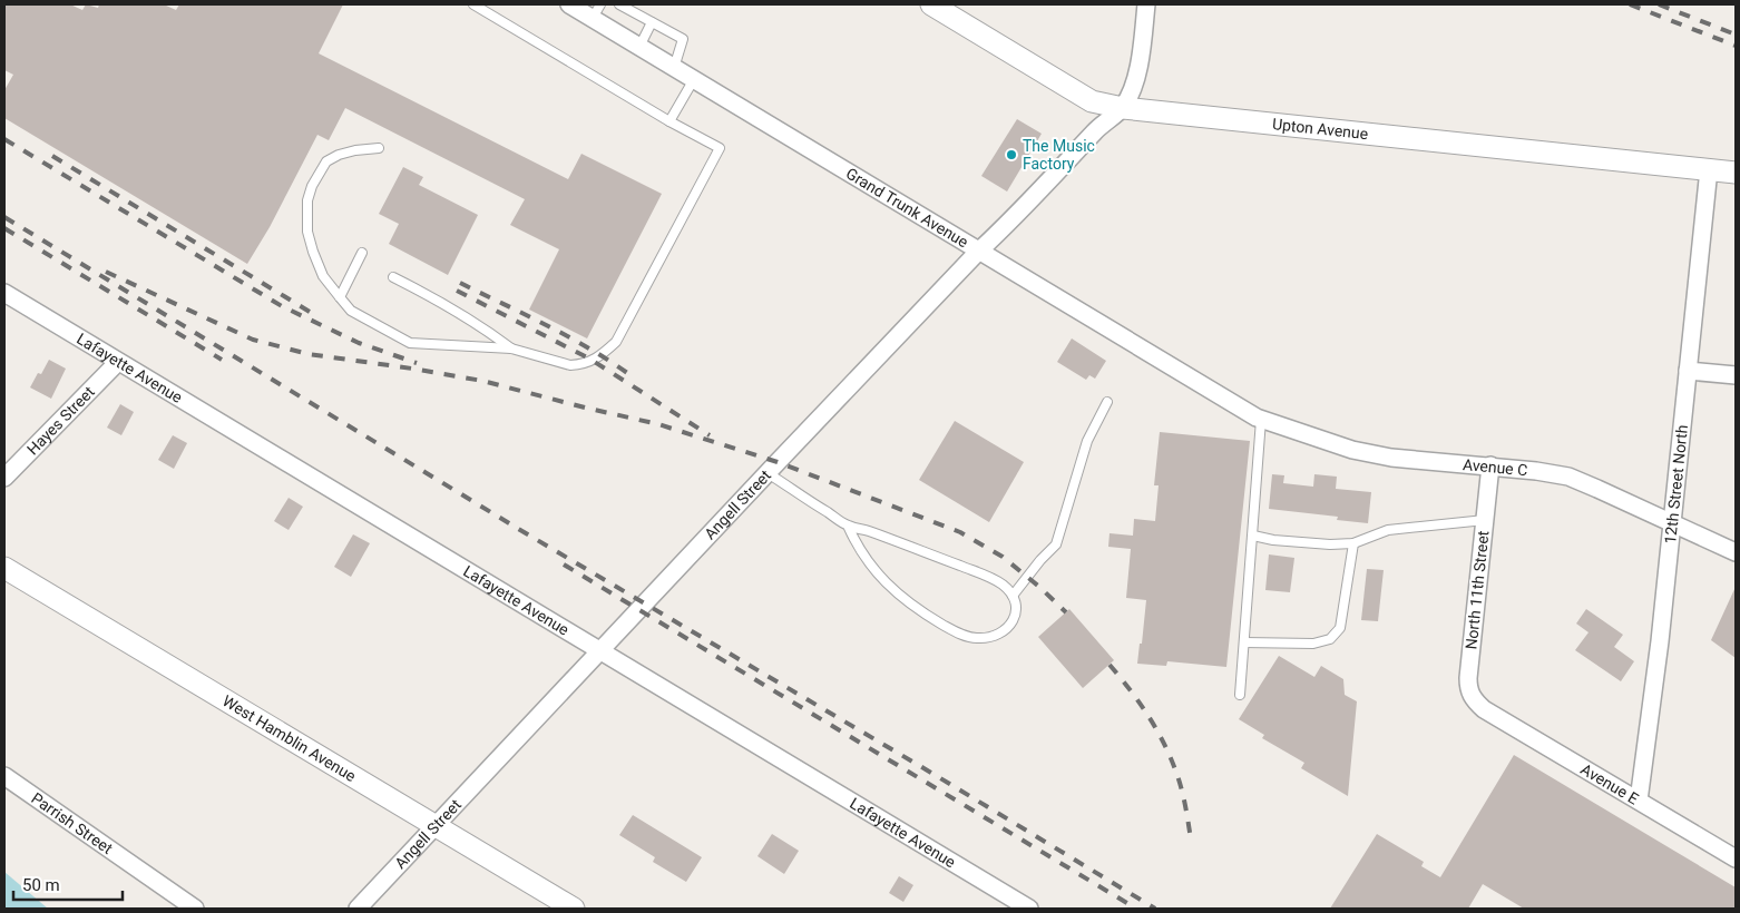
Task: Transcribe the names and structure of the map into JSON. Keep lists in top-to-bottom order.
{
  "streets": {
    "street": [
      "Upton Avenue",
      "Grand Trunk Avenue",
      "Lafayette Avenue",
      "Hayes Street",
      "Avenue C",
      "12th Street North",
      "Angell Street",
      "North 11th Street",
      "West Hamblin Avenue",
      "Avenue E",
      "Parrish Street"
    ]
  },
  "crossings": [
    ["Upton Avenue", "12th Street North"],
    ["Upton Avenue", "Angell Street"],
    ["Grand Trunk Avenue", "Avenue C"],
    ["Grand Trunk Avenue", "Angell Street"],
    ["Lafayette Avenue", "Hayes Street"],
    ["Lafayette Avenue", "Angell Street"],
    ["Avenue C", "12th Street North"],
    ["Avenue C", "North 11th Street"],
    ["12th Street North", "Avenue E"],
    ["Angell Street", "West Hamblin Avenue"],
    ["North 11th Street", "Avenue E"]
  ],
  "places": ["The Music Factory"],
  "scale_bar": "50 m"
}
